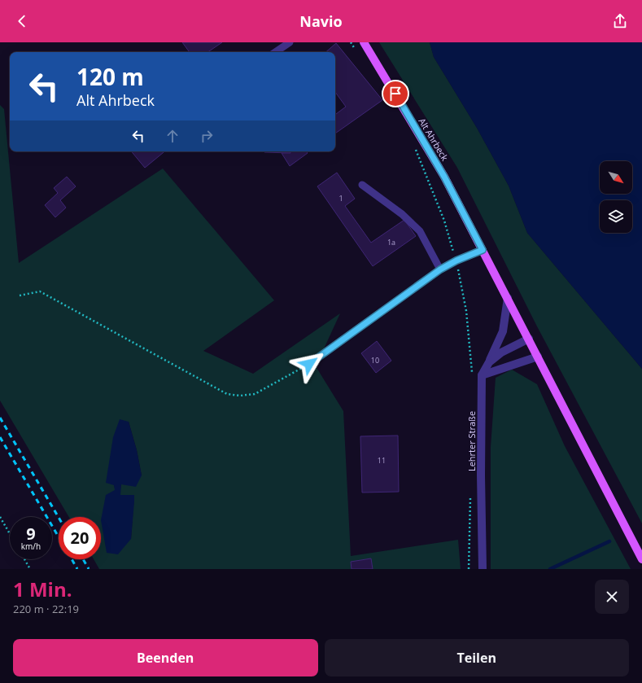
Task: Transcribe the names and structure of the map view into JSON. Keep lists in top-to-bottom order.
{
  "streets": {
    "main road": ["Alt Ahrbeck"],
    "street": ["Lehrter Straße"]
  },
  "crossings": [
    ["Alt Ahrbeck", "Lehrter Straße"]
  ],
  "house_numbers": [
    "1",
    "1a",
    "10",
    "11"
  ],
  "north": "bottom right",
  "page": {
    "header": "Navio",
    "turn": ["120 m", "Alt Ahrbeck"],
    "speed": "9 km/h",
    "limit": "20",
    "heading": ["1 Min.", "220 m · 22:19"],
    "buttons": ["Beenden", "Teilen"]
  }
}
